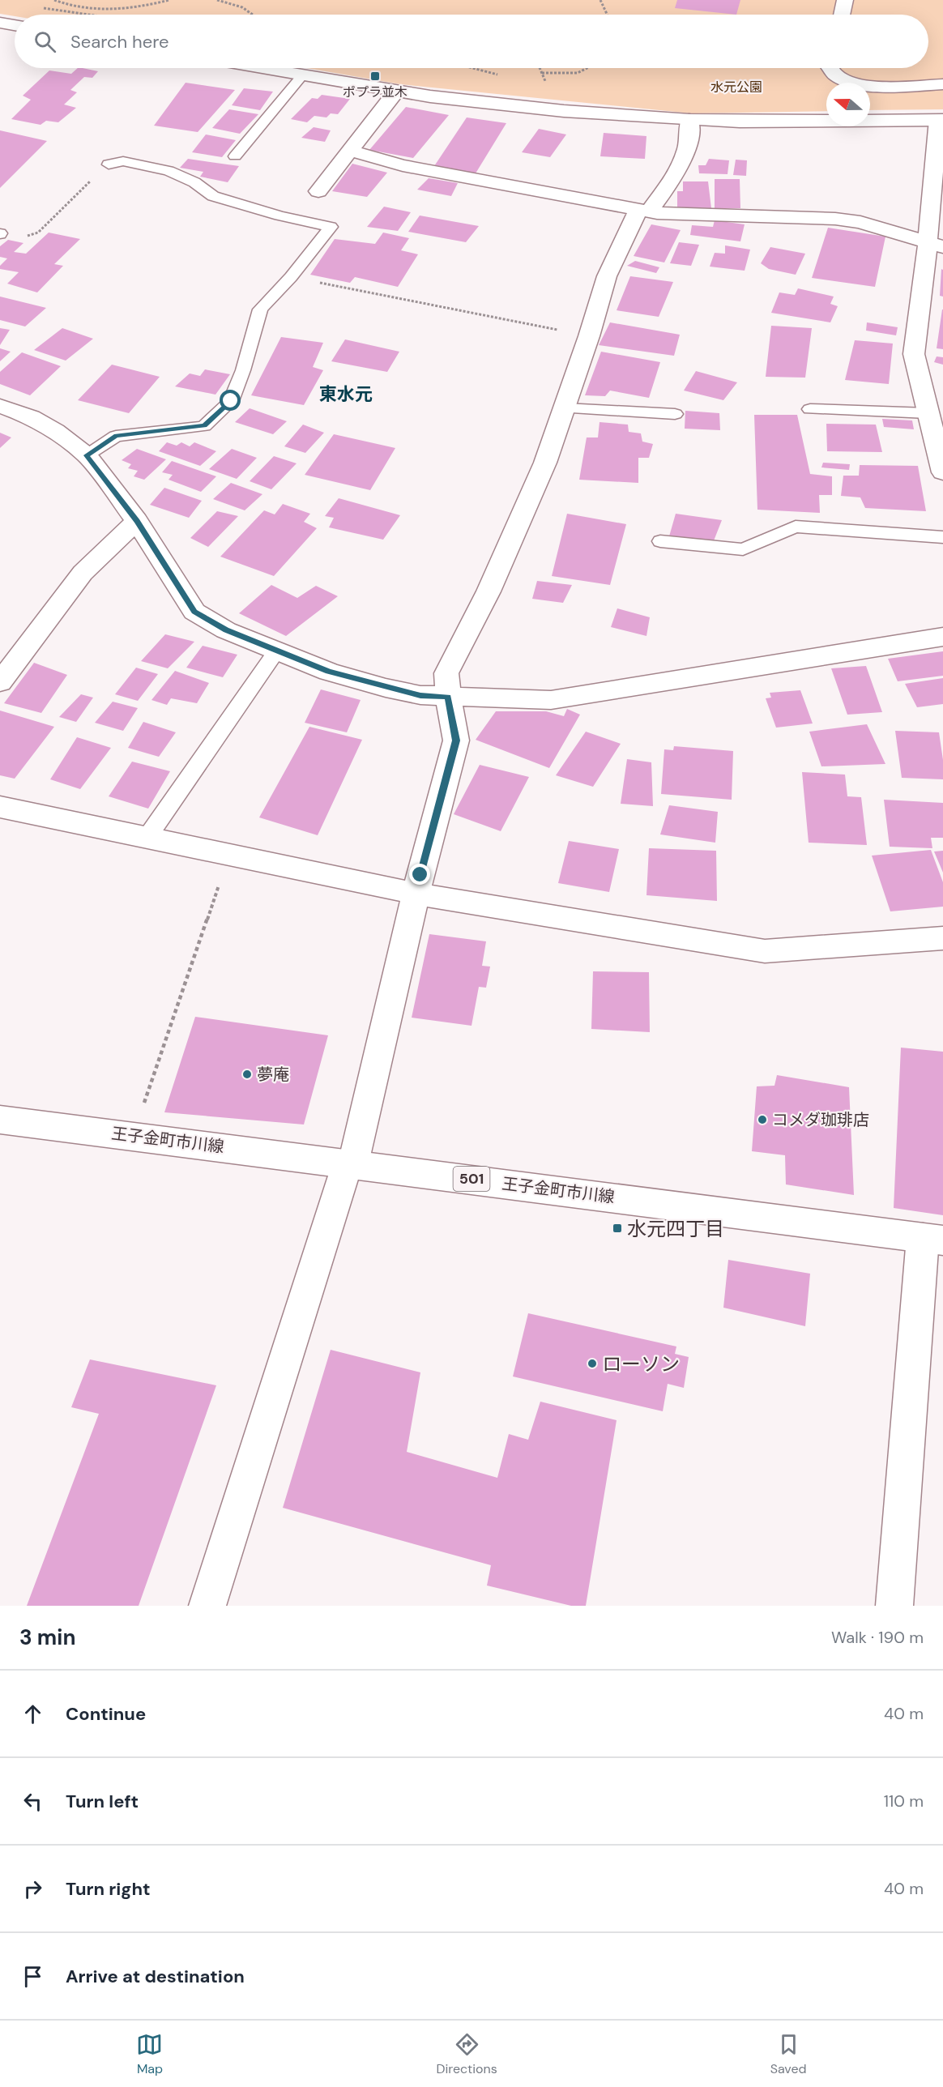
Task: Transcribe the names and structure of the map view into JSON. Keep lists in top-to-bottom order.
{
  "streets": {
    "street": ["王子金町市川線", "501"]
  },
  "districts": ["東水元"],
  "parks": ["水元公園"],
  "places": {
    "transit": ["ポプラ並木", "水元四丁目"],
    "other": ["夢庵", "コメダ珈琲店", "ローソン"]
  },
  "north": "left",
  "page": {
    "search": "Search here",
    "heading": ["3 min", "Walk · 190 m"],
    "list": [
      ["Continue", "40 m"],
      ["Turn left", "110 m"],
      ["Turn right", "40 m"],
      "Arrive at destination"
    ],
    "nav": ["Map", "Directions", "Saved"]
  }
}
